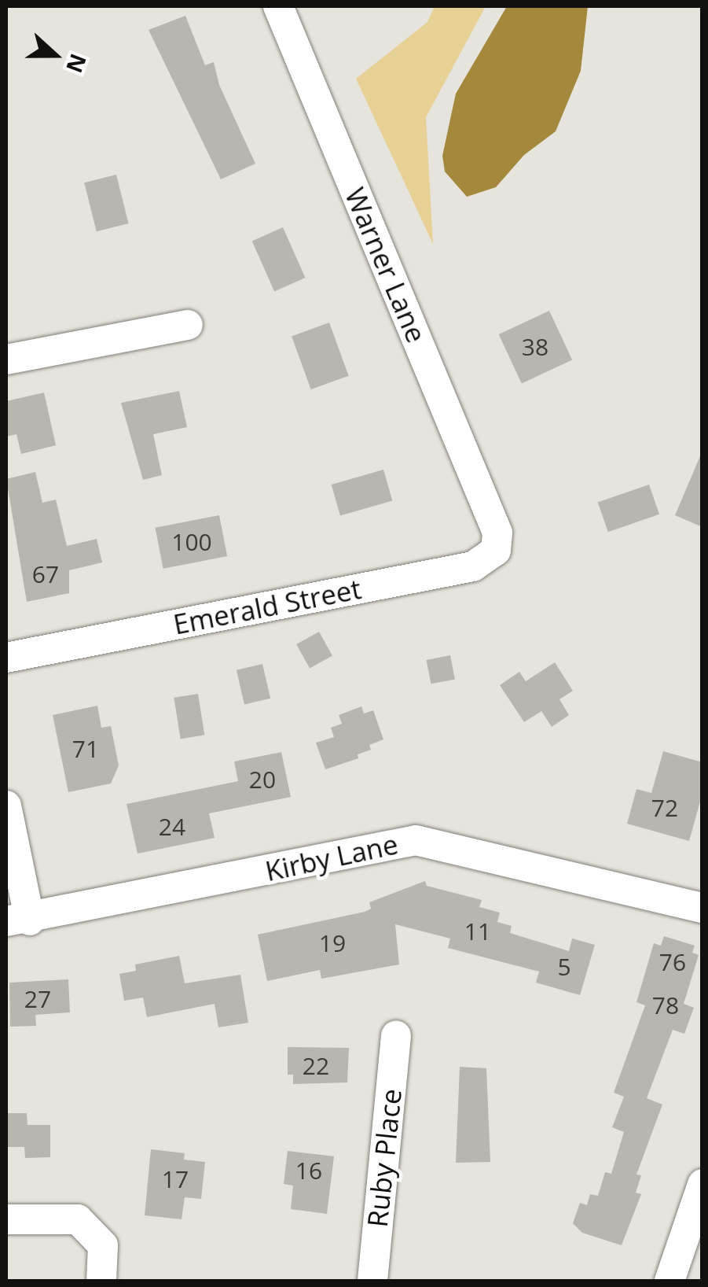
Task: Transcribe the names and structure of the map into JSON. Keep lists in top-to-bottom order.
{
  "streets": {
    "street": [
      "Warner Lane",
      "Emerald Street",
      "Kirby Lane",
      "Ruby Place"
    ]
  },
  "crossings": [
    ["Warner Lane", "Emerald Street"]
  ],
  "house_numbers": [
    "38",
    "100",
    "67",
    "71",
    "20",
    "72",
    "24",
    "11",
    "19",
    "76",
    "5",
    "27",
    "78",
    "22",
    "16",
    "17"
  ],
  "north": "right"
}
